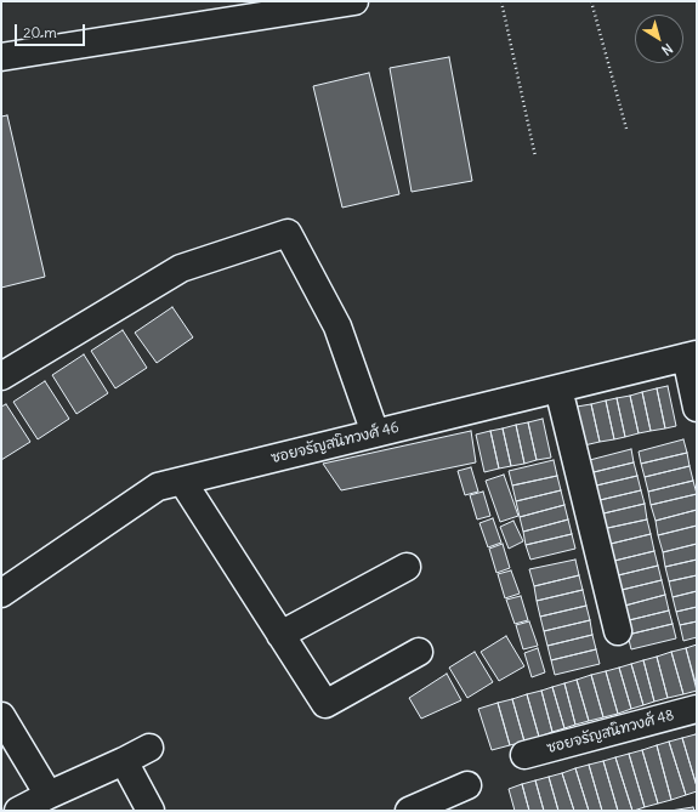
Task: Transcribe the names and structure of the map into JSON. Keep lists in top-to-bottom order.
{
  "streets": {
    "street": ["ซอยจรัญสนิทวงศ์ 46", "ซอยจรัญสนิทวงศ์ 48"]
  },
  "scale_bar": "20 m",
  "north": "bottom right"
}
